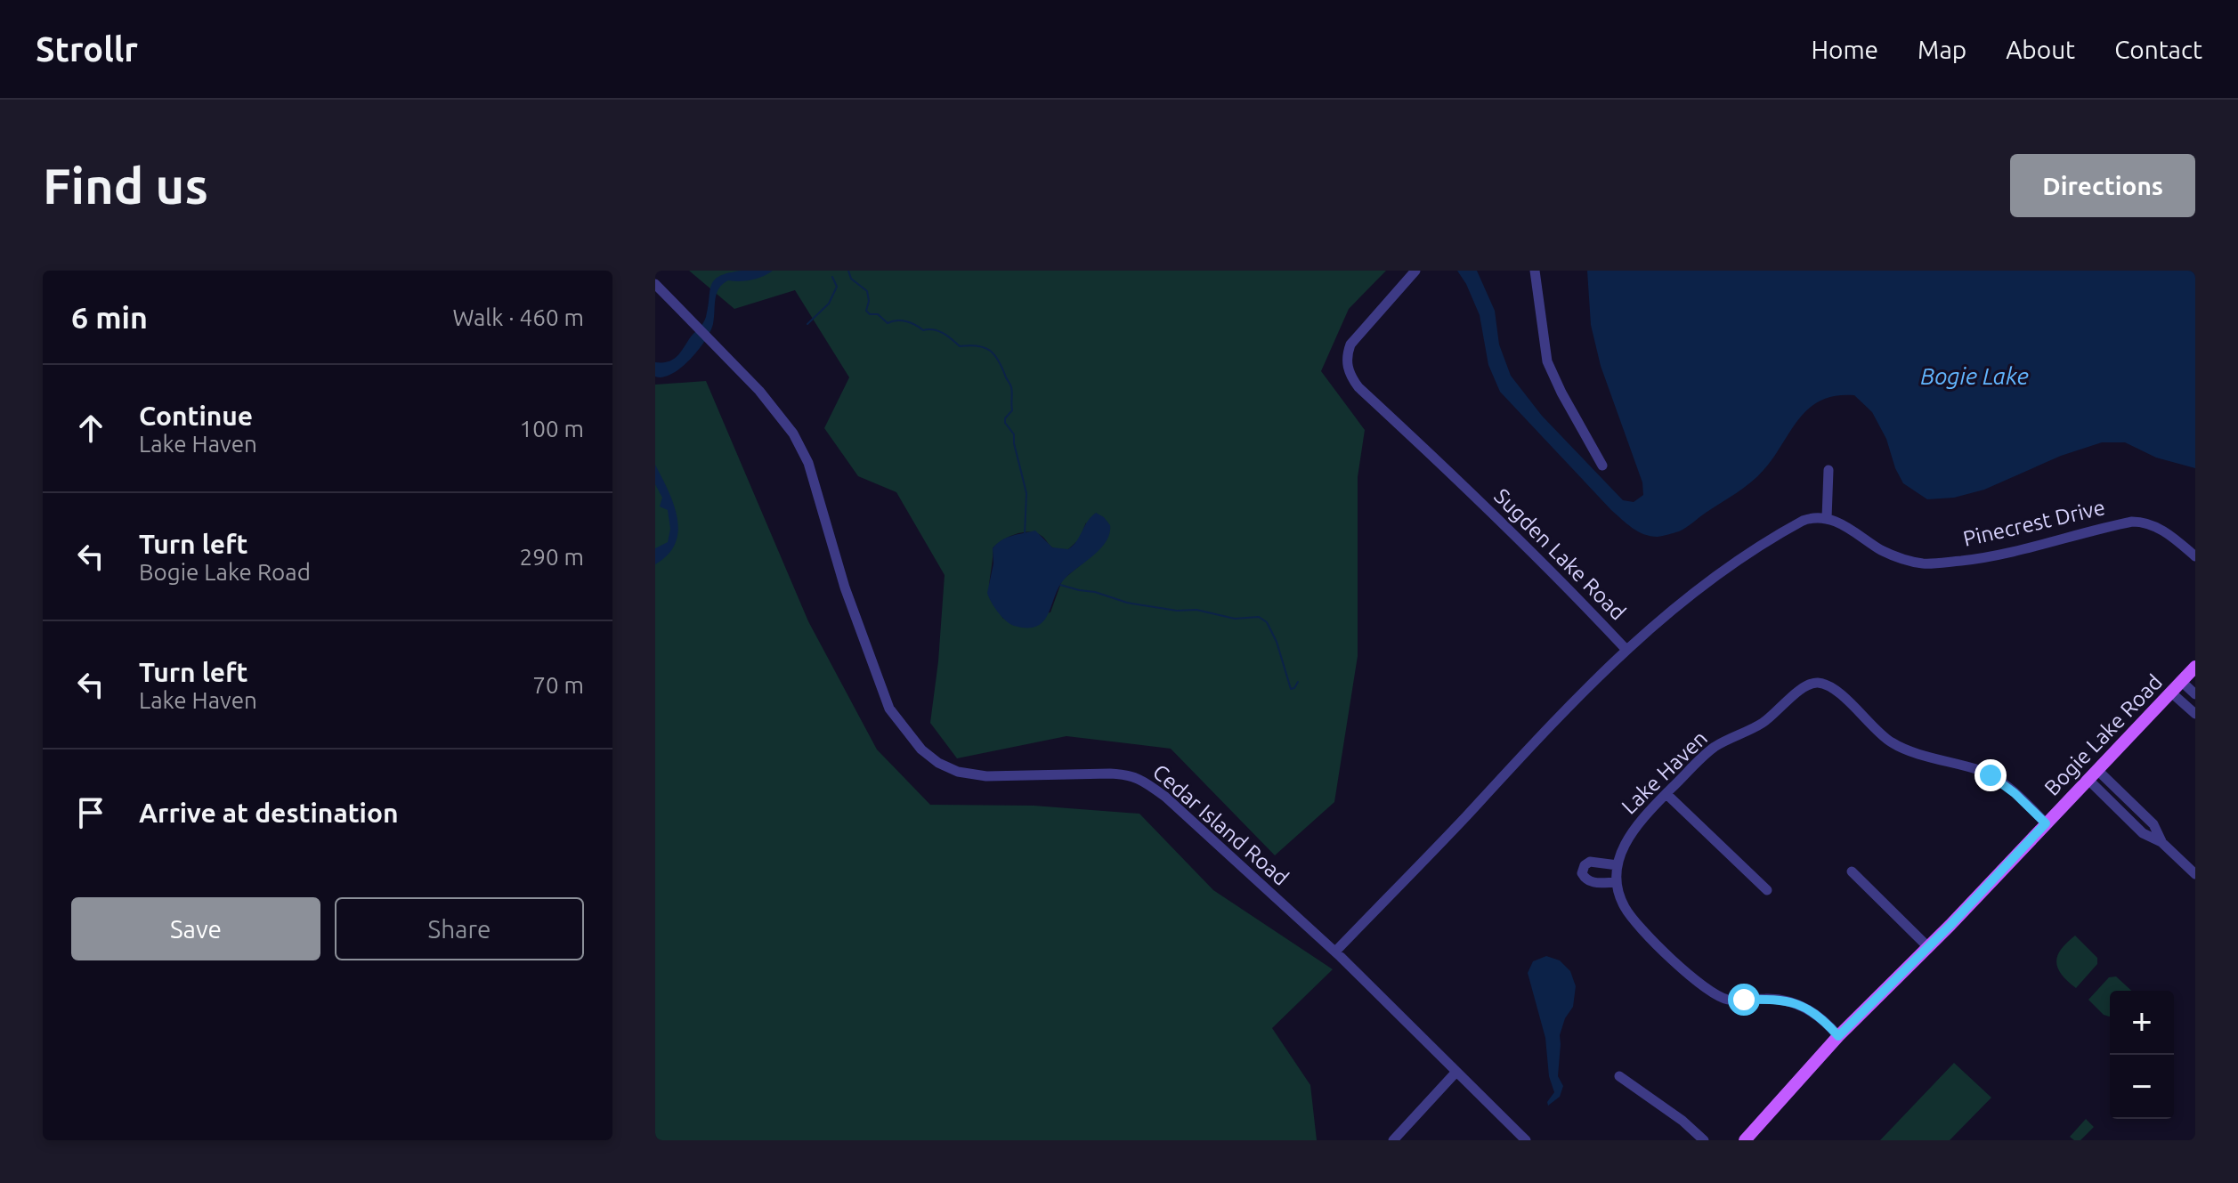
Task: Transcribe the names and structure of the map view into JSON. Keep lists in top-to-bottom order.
{
  "streets": {
    "main road": ["Bogie Lake Road"],
    "street": [
      "Pinecrest Drive",
      "Sugden Lake Road",
      "Lake Haven",
      "Cedar Island Road"
    ]
  },
  "crossings": [
    ["Sugden Lake Road", "Cedar Island Road"],
    ["Bogie Lake Road", "Lake Haven"]
  ],
  "water": ["Bogie Lake"],
  "page": {
    "header": "Strollr",
    "nav": [
      "Home",
      "Map",
      "About",
      "Contact"
    ],
    "buttons": [
      "Directions",
      ["Save", "Share"]
    ],
    "title": "Find us",
    "heading": ["6 min", "Walk · 460 m"],
    "list": [
      ["Continue", "Lake Haven", "100 m"],
      ["Turn left", "Bogie Lake Road", "290 m"],
      ["Turn left", "Lake Haven", "70 m"],
      "Arrive at destination"
    ],
    "map_buttons": ["+", "−"]
  }
}
